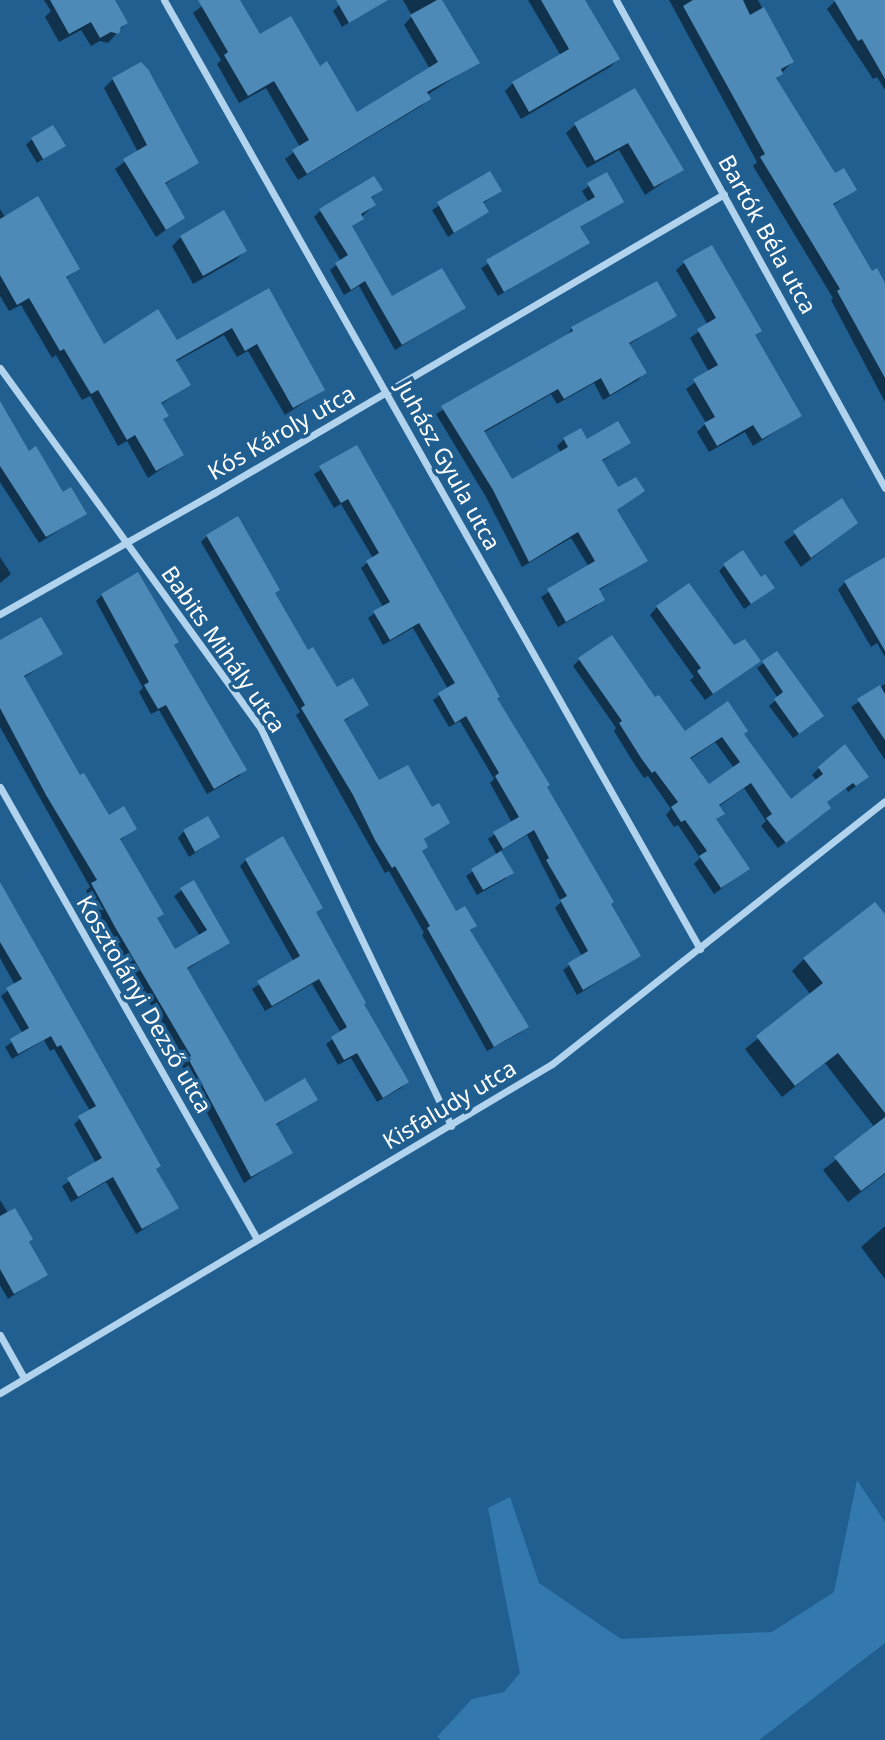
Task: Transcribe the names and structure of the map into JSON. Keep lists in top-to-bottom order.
{
  "streets": {
    "street": [
      "Bartók Béla utca",
      "Kós Károly utca",
      "Juhász Gyula utca",
      "Babits Mihály utca",
      "Kosztolányi Dezső utca",
      "Kisfaludy utca"
    ]
  },
  "crossings": [
    ["Bartók Béla utca", "Kós Károly utca"],
    ["Kós Károly utca", "Juhász Gyula utca"],
    ["Kós Károly utca", "Babits Mihály utca"],
    ["Juhász Gyula utca", "Kisfaludy utca"],
    ["Babits Mihály utca", "Kisfaludy utca"],
    ["Kosztolányi Dezső utca", "Kisfaludy utca"]
  ]
}
